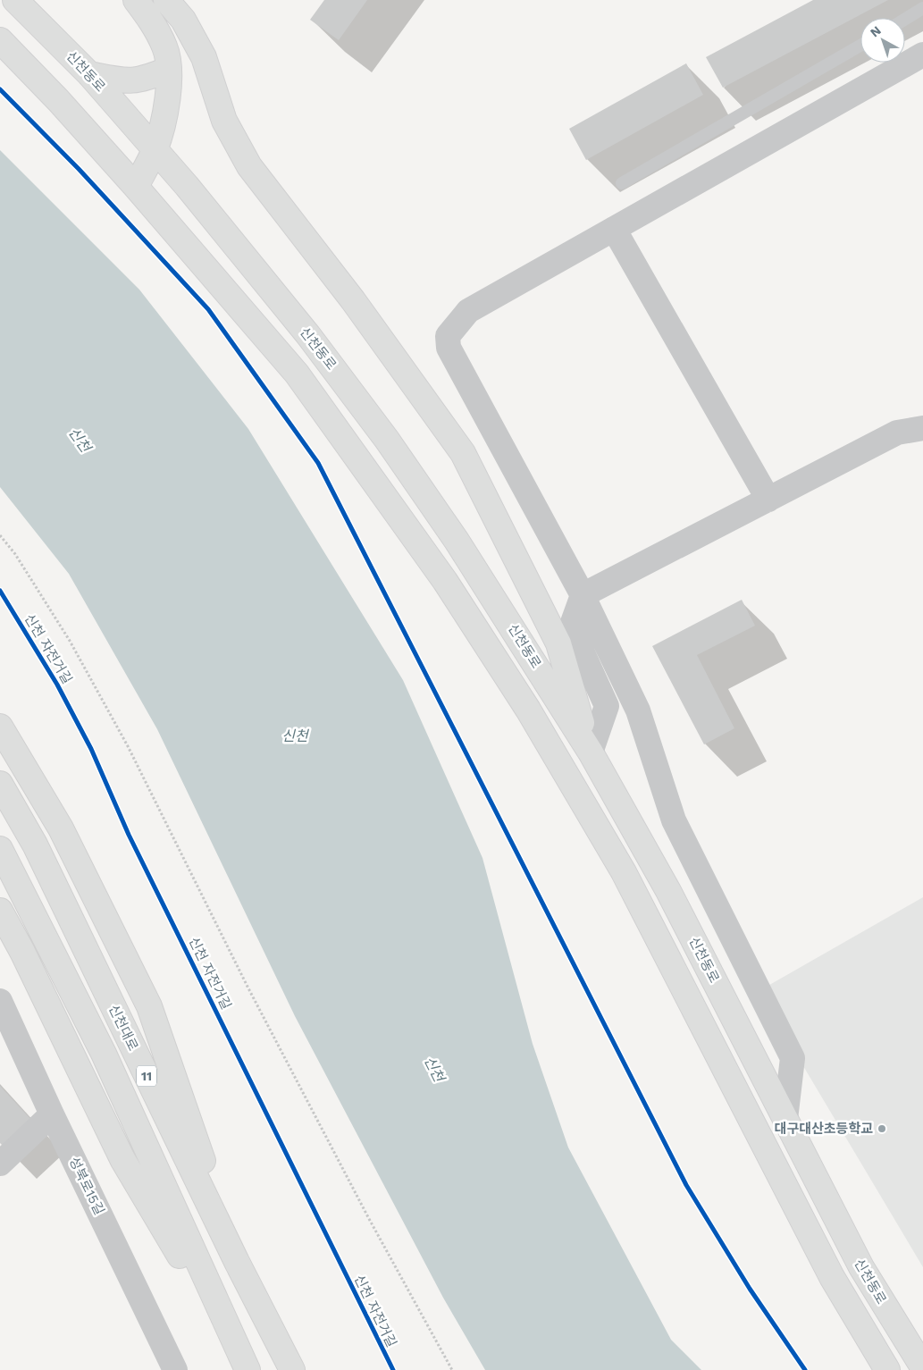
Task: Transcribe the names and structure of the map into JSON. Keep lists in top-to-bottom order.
{
  "streets": {
    "main road": ["신천동로", "신천대로", "11"],
    "street": ["성북로15길"],
    "cycle path": ["신천 자전거길"]
  },
  "water": ["신천"],
  "places": ["대구대산초등학교"],
  "north": "top left"
}
